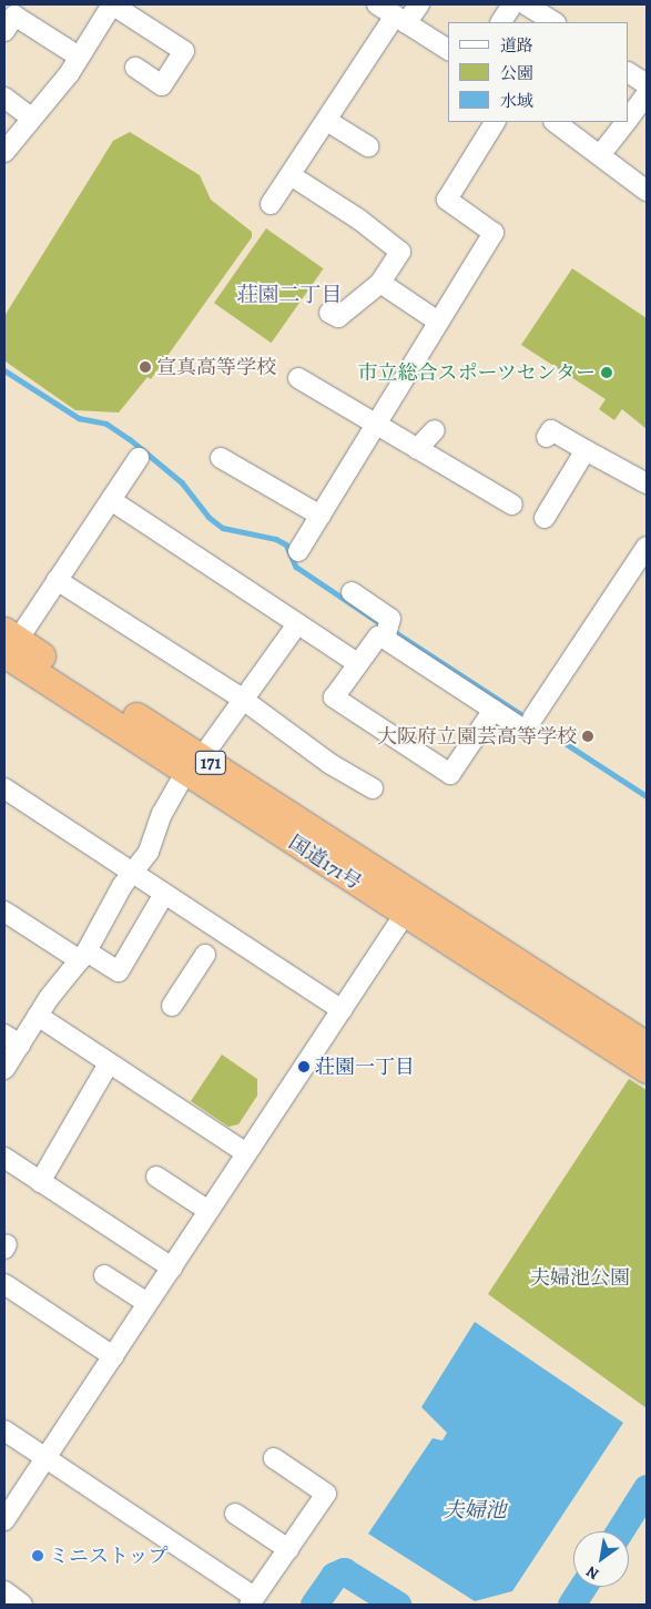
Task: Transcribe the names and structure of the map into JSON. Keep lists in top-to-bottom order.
{
  "streets": {
    "highway": ["171", "国道171号"]
  },
  "districts": ["荘園二丁目"],
  "water": ["夫婦池"],
  "parks": ["夫婦池公園"],
  "places": [
    "宣真高等学校",
    "市立総合スポーツセンター",
    "大阪府立園芸高等学校",
    "荘園一丁目",
    "ミニストップ"
  ],
  "legend": ["道路", "公園", "水域"],
  "north": "bottom left"
}
